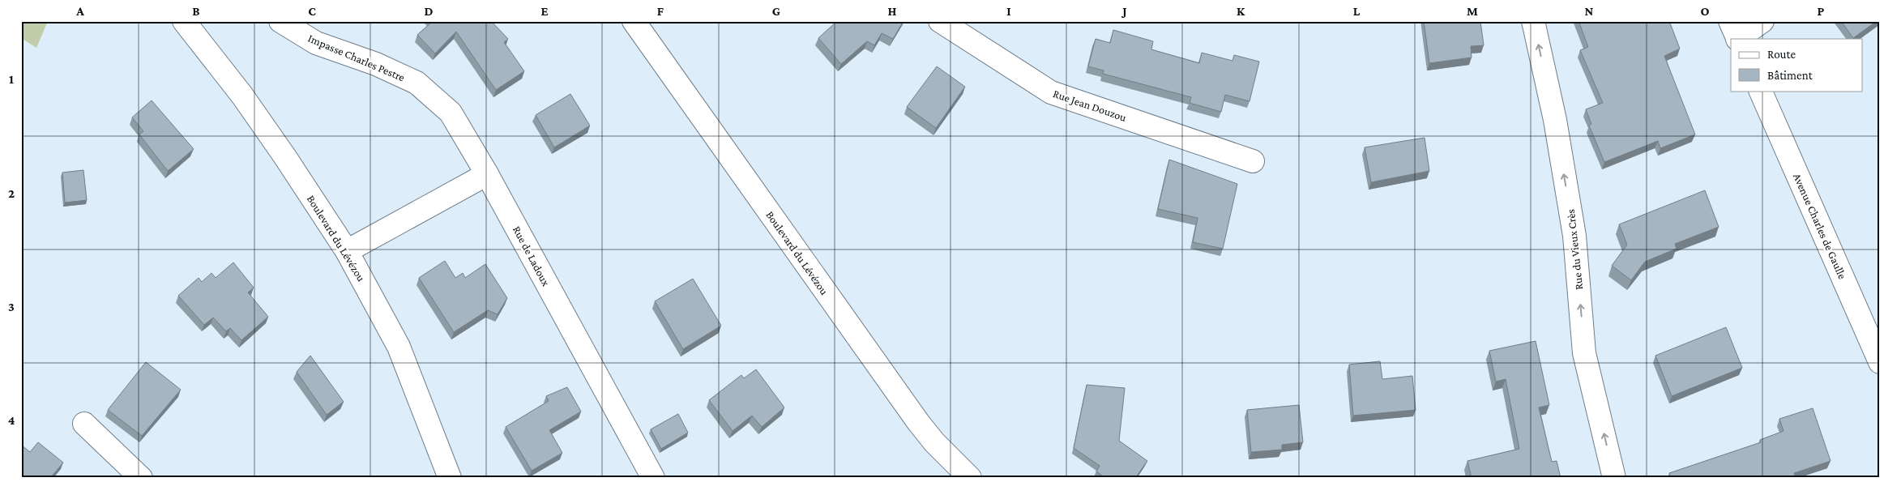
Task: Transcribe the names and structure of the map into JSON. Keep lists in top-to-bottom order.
{
  "streets": {
    "street": [
      "Impasse Charles Pestre",
      "Rue Jean Douzou",
      "Avenue Charles de Gaulle",
      "Boulevard du Lévézou",
      "Rue du Vieux Crès",
      "Rue de Ladoux"
    ]
  },
  "crossings": [
    ["Impasse Charles Pestre", "Rue de Ladoux"]
  ],
  "one_way": ["Rue du Vieux Crès"],
  "legend": ["Route", "Bâtiment"],
  "grid": {
    "columns": [
      "A",
      "B",
      "C",
      "D",
      "E",
      "F",
      "G",
      "H",
      "I",
      "J",
      "K",
      "L",
      "M",
      "N",
      "O",
      "P"
    ],
    "rows": [
      "1",
      "2",
      "3",
      "4"
    ]
  }
}
